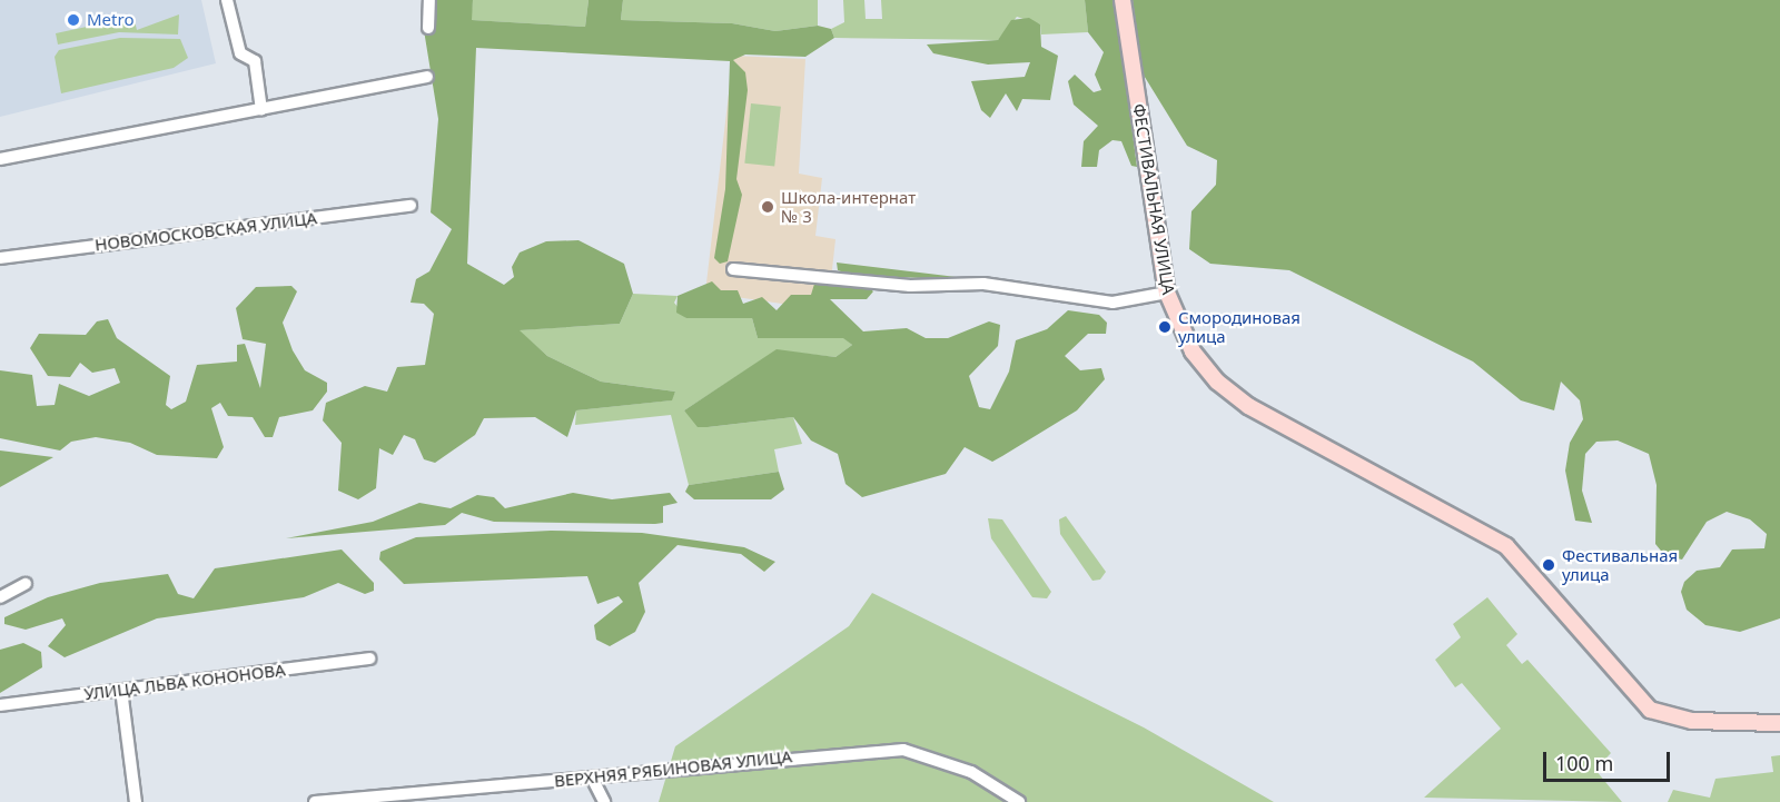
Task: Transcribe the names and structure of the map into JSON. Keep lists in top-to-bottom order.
{
  "streets": {
    "main road": ["ФЕСТИВАЛЬНАЯ УЛИЦА"],
    "street": ["НОВОМОСКОВСКАЯ УЛИЦА", "УЛИЦА ЛЬВА КОНОНОВА", "ВЕРХНЯЯ РЯБИНОВАЯ УЛИЦА"]
  },
  "places": [
    "Metro",
    "Школа-интернат № 3",
    "Смородиновая улица",
    "Фестивальная улица"
  ],
  "scale_bar": "100 m"
}
